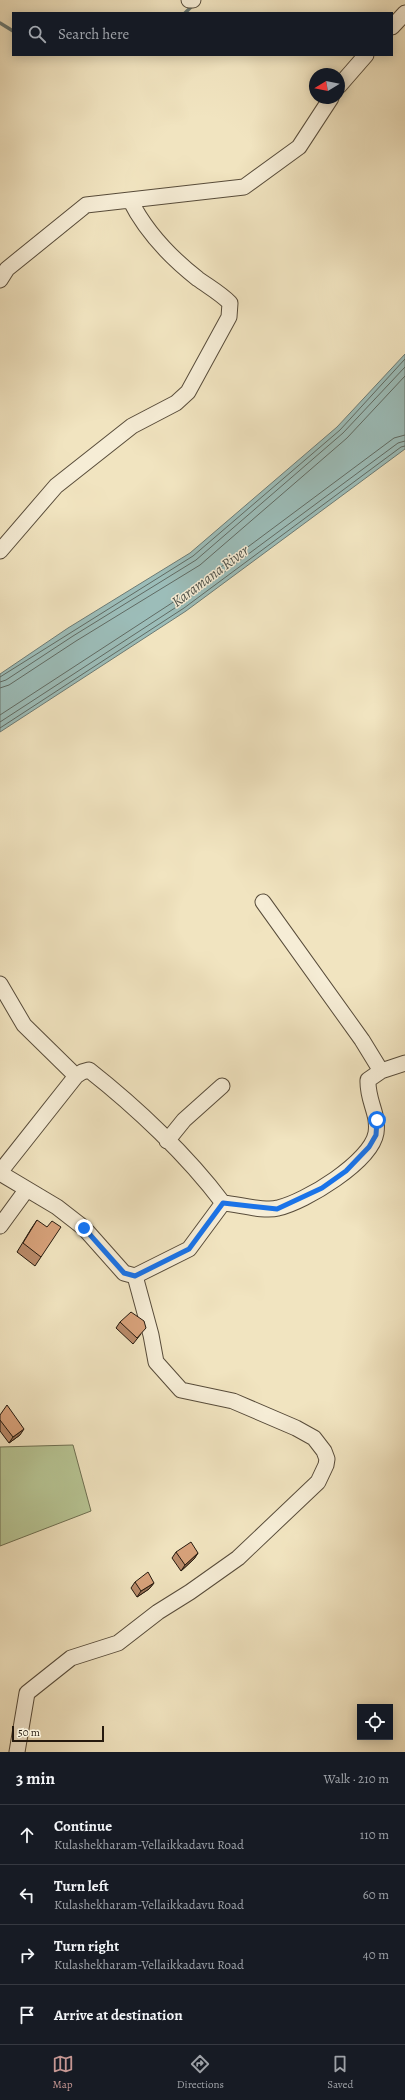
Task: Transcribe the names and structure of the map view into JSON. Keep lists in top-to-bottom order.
{
  "water": ["Karamana River"],
  "scale_bar": "50 m",
  "north": "left",
  "page": {
    "search": "Search here",
    "scale": "50 m",
    "heading": ["3 min", "Walk · 210 m"],
    "list": [
      ["Continue", "Kulashekharam-Vellaikkadavu Road", "110 m"],
      ["Turn left", "Kulashekharam-Vellaikkadavu Road", "60 m"],
      ["Turn right", "Kulashekharam-Vellaikkadavu Road", "40 m"],
      "Arrive at destination"
    ],
    "nav": ["Map", "Directions", "Saved"]
  }
}
